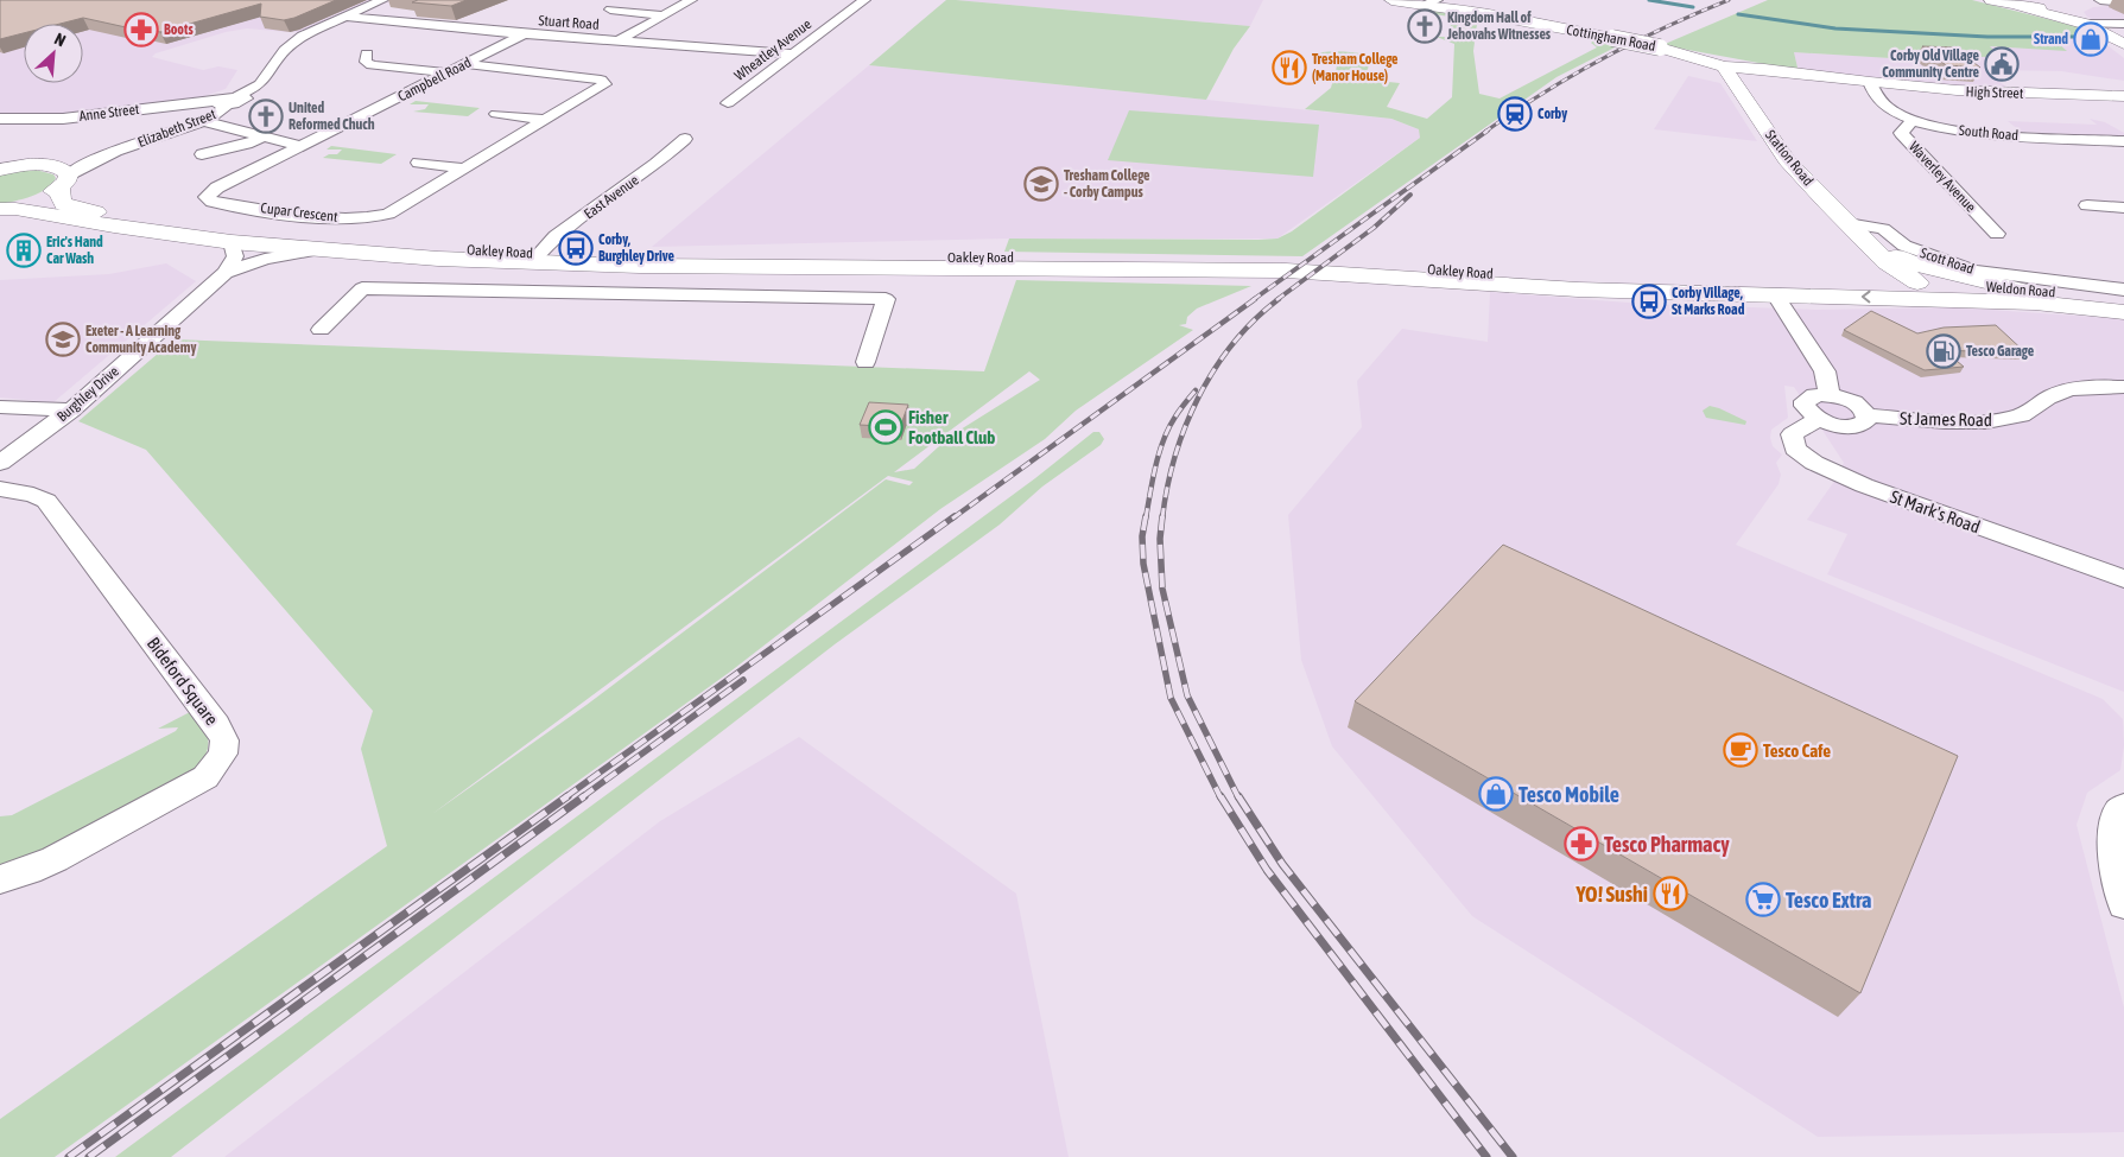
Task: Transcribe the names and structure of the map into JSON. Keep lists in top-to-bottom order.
{
  "streets": {
    "main road": [
      "Cottingham Road",
      "High Street",
      "Station Road",
      "Oakley Road",
      "Weldon Road"
    ],
    "street": [
      "Stuart Road",
      "Wheatley Avenue",
      "Campbell Road",
      "Anne Street",
      "Elizabeth Street",
      "South Road",
      "Waverley Avenue",
      "East Avenue",
      "Cupar Crescent",
      "Scott Road",
      "Burghley Drive",
      "St James Road",
      "St Mark's Road",
      "Bideford Square"
    ]
  },
  "crossings": [
    ["Stuart Road", "Wheatley Avenue"],
    ["Stuart Road", "Campbell Road"],
    ["Stuart Road", "Elizabeth Street"],
    ["Cottingham Road", "High Street"],
    ["Cottingham Road", "Station Road"],
    ["Campbell Road", "Cupar Crescent"],
    ["High Street", "South Road"],
    ["High Street", "Station Road"],
    ["Anne Street", "Elizabeth Street"],
    ["Elizabeth Street", "Oakley Road"],
    ["South Road", "Waverley Avenue"],
    ["Station Road", "Oakley Road"],
    ["Station Road", "Scott Road"],
    ["Station Road", "Weldon Road"],
    ["East Avenue", "Oakley Road"],
    ["Oakley Road", "Weldon Road"]
  ],
  "places": {
    "church": ["Kingdom Hall of Jehovahs Witnesses", "United Reformed Chuch"],
    "pharmacy": ["Boots", "Tesco Pharmacy"],
    "shop": ["Strand", "Tesco Mobile"],
    "public building": ["Corby Old Village Community Centre"],
    "restaurant": ["Tresham College (Manor House)", "YO! Sushi"],
    "station": ["Corby"],
    "school or university": ["Tresham College - Corby Campus", "Exeter - A Learning Community Academy"],
    "bus stop": ["Corby, Burghley Drive", "Corby Village, St Marks Road"],
    "building": ["Eric's Hand Car Wash"],
    "fuel station": ["Tesco Garage"],
    "sports": ["Fisher Football Club"],
    "cafe": ["Tesco Cafe"],
    "supermarket": ["Tesco Extra"]
  },
  "north": "top right"
}
